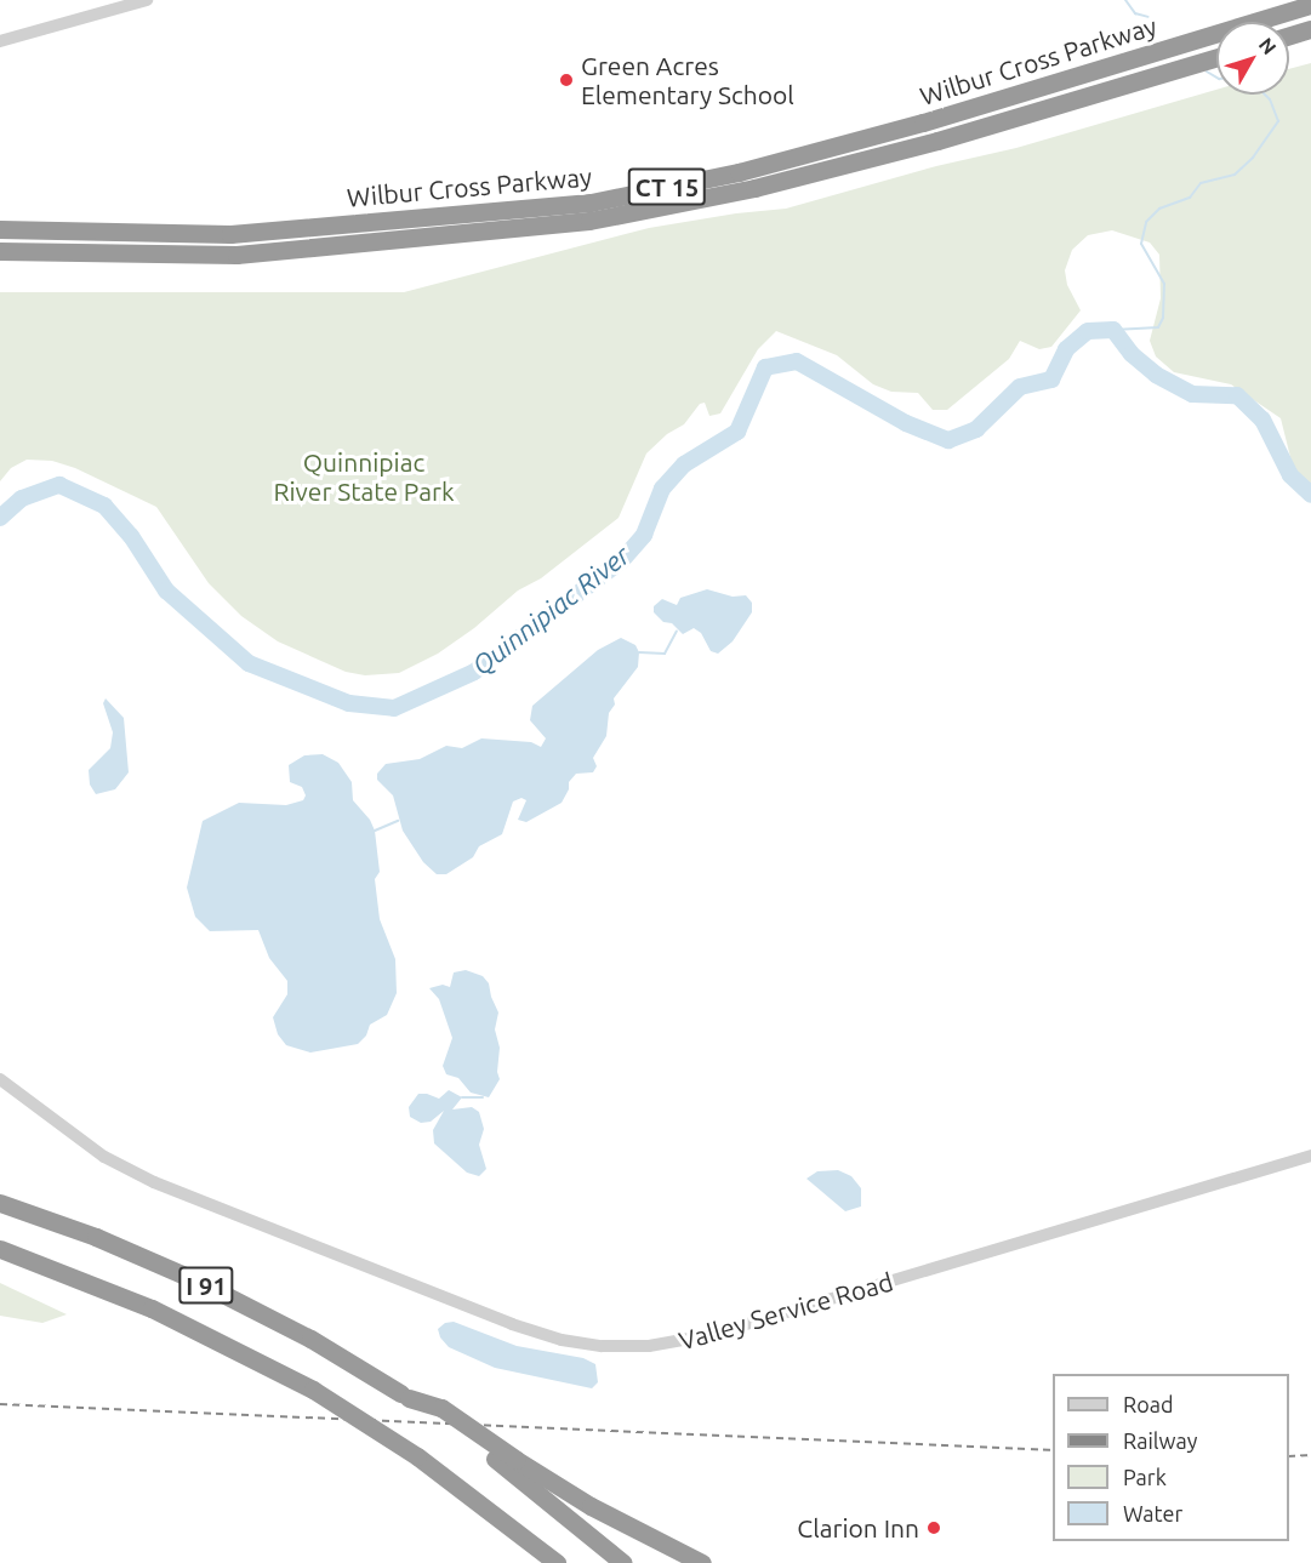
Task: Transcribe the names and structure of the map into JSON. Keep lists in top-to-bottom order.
{
  "streets": {
    "highway": ["Wilbur Cross Parkway", "CT 15", "I 91"],
    "street": ["Valley Service Road"]
  },
  "water": ["Quinnipiac River"],
  "parks": ["Quinnipiac River State Park"],
  "places": ["Green Acres Elementary School", "Clarion Inn"],
  "legend": [
    "Road",
    "Railway",
    "Park",
    "Water"
  ],
  "north": "top right"
}
